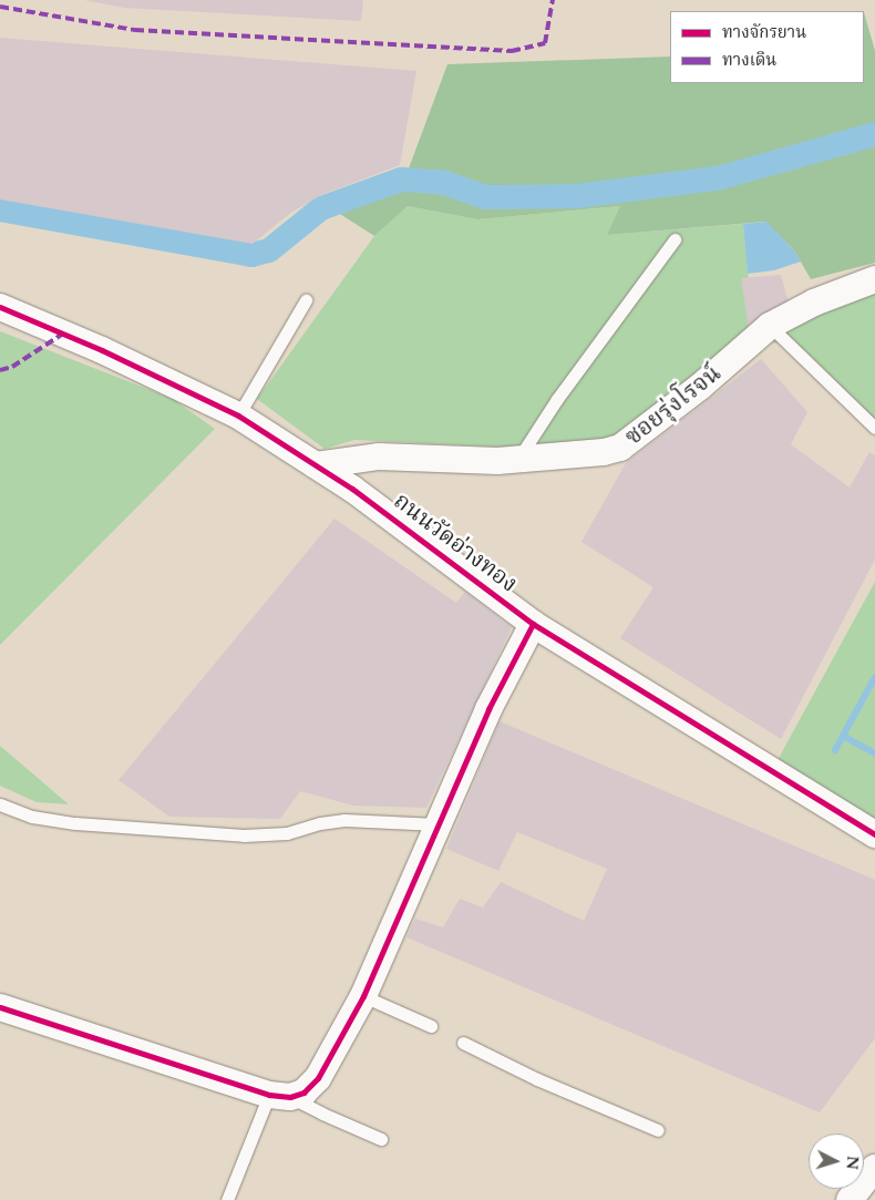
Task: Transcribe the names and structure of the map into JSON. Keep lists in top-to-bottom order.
{
  "streets": {
    "street": ["ซอยรุ่งโรจน์", "ถนนวัดอ่างทอง"]
  },
  "crossings": [
    ["ซอยรุ่งโรจน์", "ถนนวัดอ่างทอง"]
  ],
  "legend": ["ทางจักรยาน", "ทางเดิน"],
  "north": "right"
}
